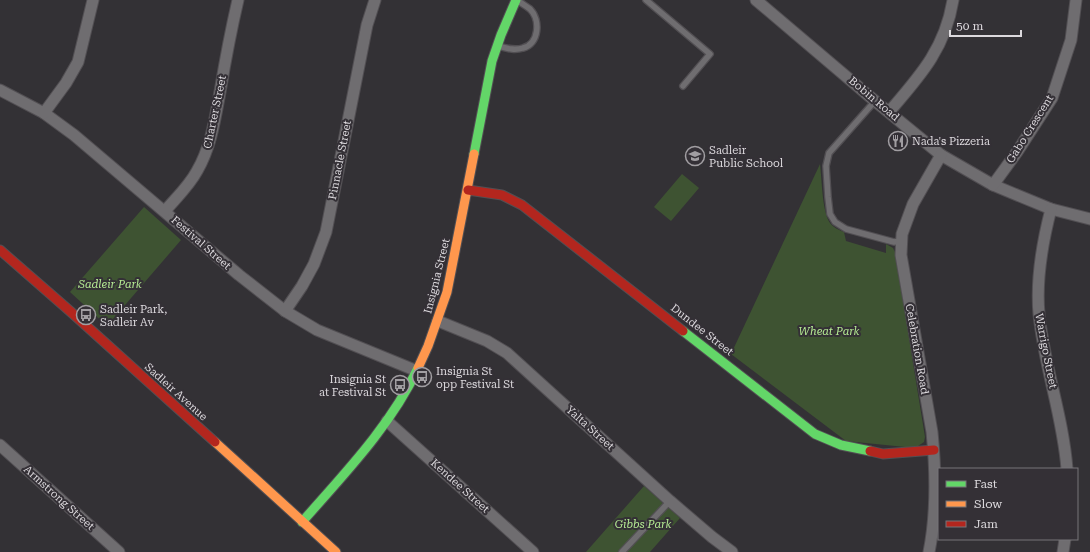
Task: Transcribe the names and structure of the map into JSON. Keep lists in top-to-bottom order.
{
  "streets": {
    "street": [
      "Bobin Road",
      "Charter Street",
      "Gabo Crescent",
      "Pinnacle Street",
      "Festival Street",
      "Insignia Street",
      "Dundee Street",
      "Celebration Road",
      "Warrigo Street",
      "Sadleir Avenue",
      "Yalta Street",
      "Kendee Street",
      "Armstrong Street"
    ]
  },
  "crossings": [
    ["Bobin Road", "Gabo Crescent"],
    ["Bobin Road", "Celebration Road"],
    ["Bobin Road", "Warrigo Street"],
    ["Charter Street", "Festival Street"],
    ["Pinnacle Street", "Festival Street"],
    ["Festival Street", "Insignia Street"],
    ["Insignia Street", "Dundee Street"],
    ["Insignia Street", "Sadleir Avenue"],
    ["Insignia Street", "Yalta Street"],
    ["Insignia Street", "Kendee Street"],
    ["Dundee Street", "Celebration Road"]
  ],
  "parks": ["Sadleir Park", "Wheat Park", "Gibbs Park"],
  "places": {
    "restaurant": ["Nada's Pizzeria"],
    "school or university": ["Sadleir Public School"],
    "bus stop": ["Sadleir Park, Sadleir Av", "Insignia St opp Festival St", "Insignia St at Festival St"]
  },
  "legend": ["Fast", "Slow", "Jam"],
  "scale_bar": "50 m"
}
